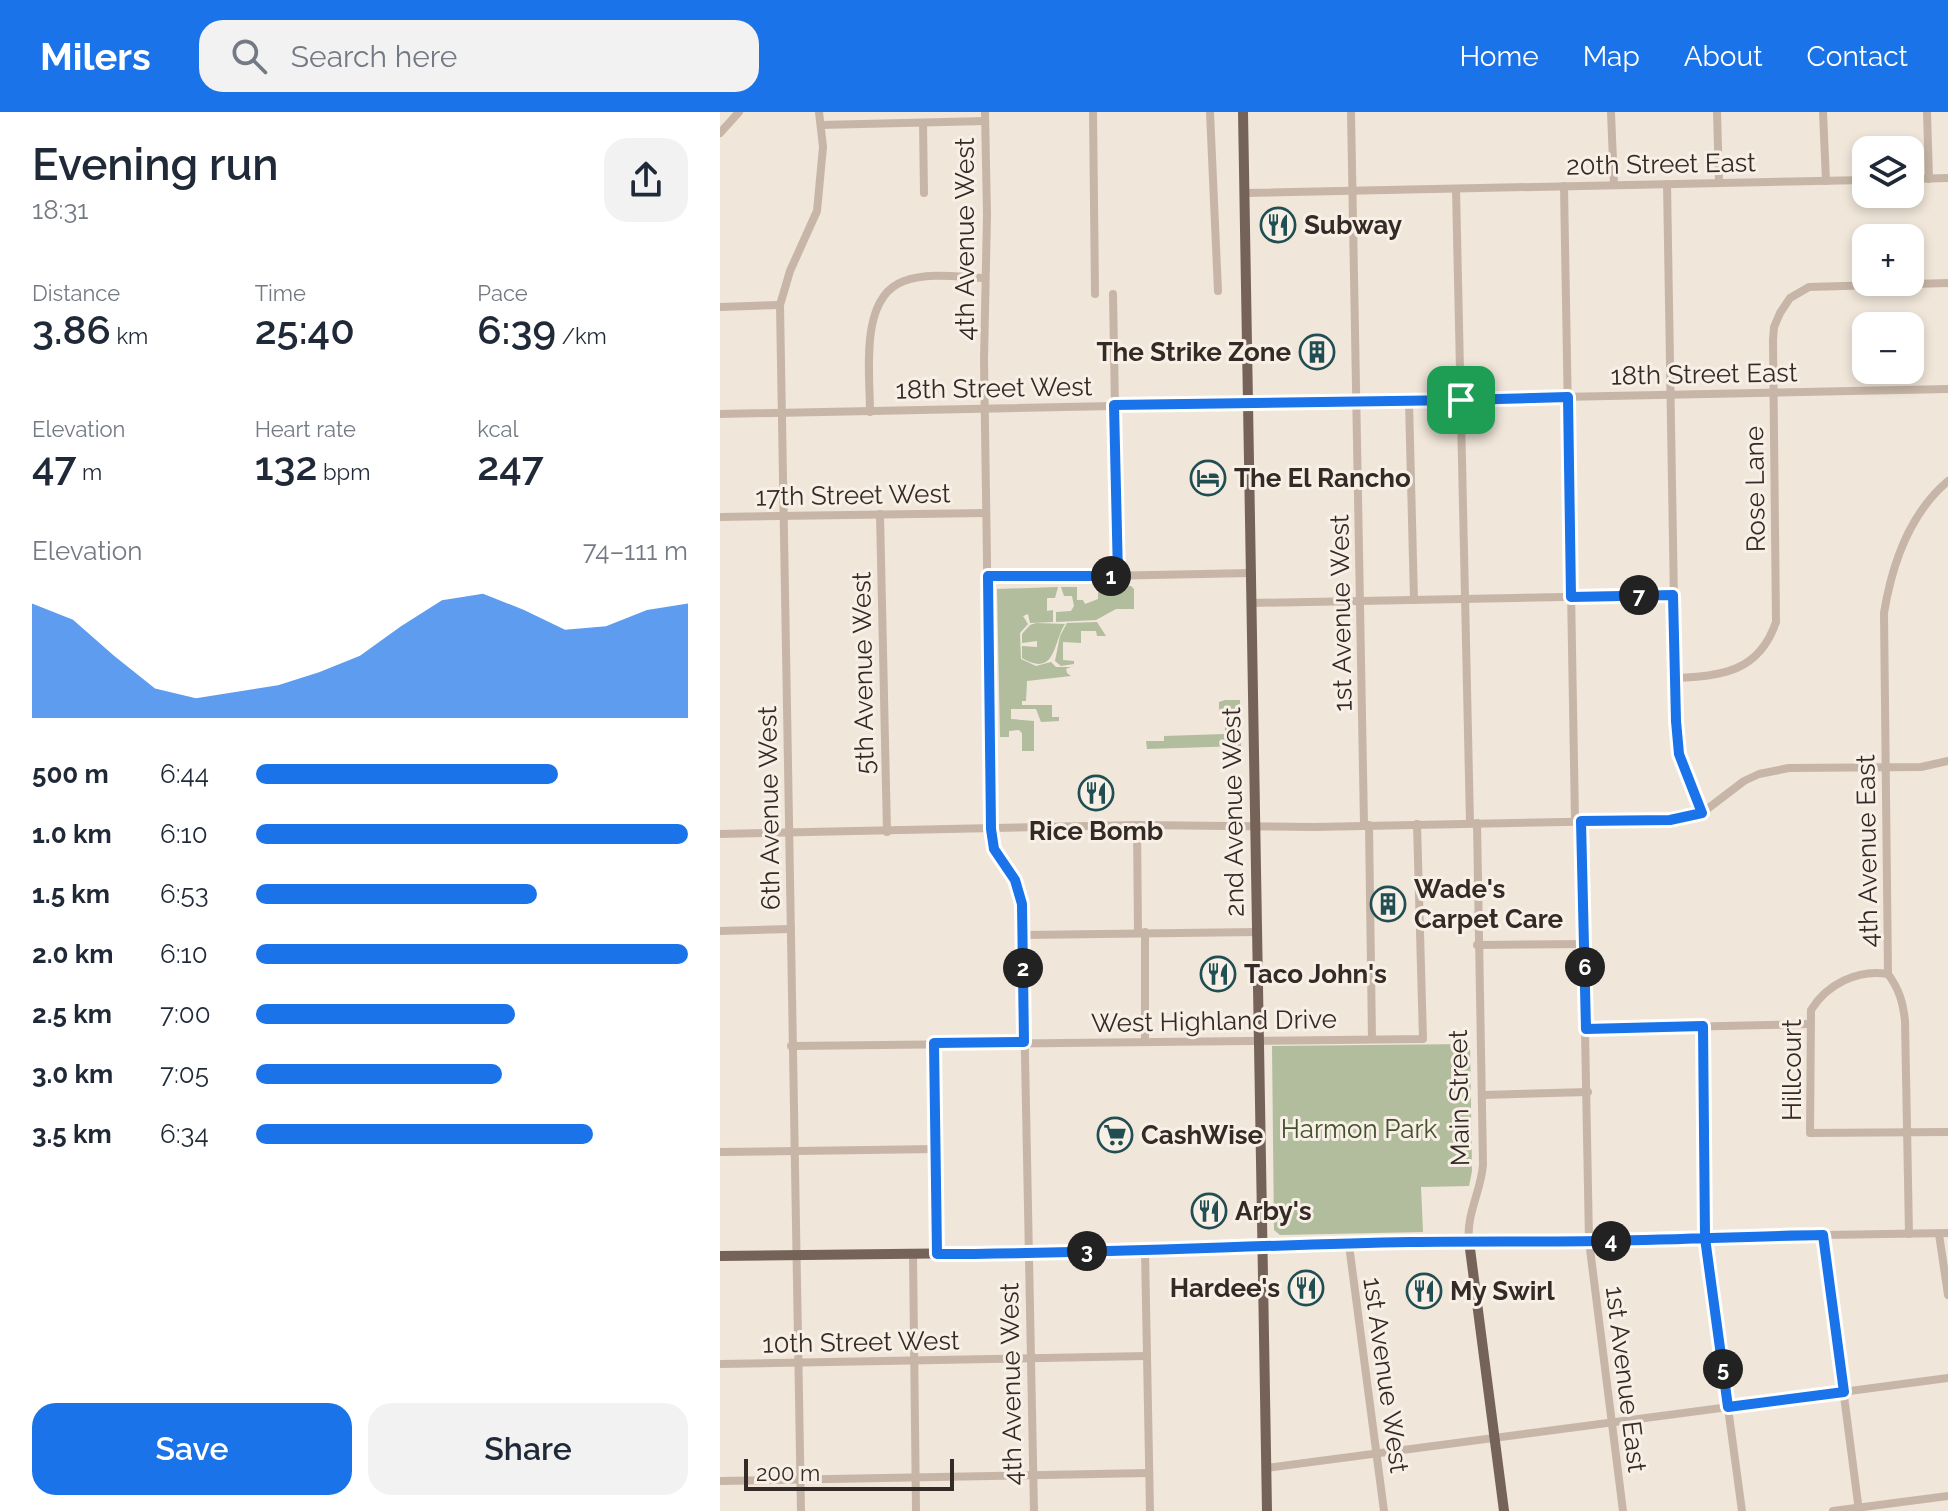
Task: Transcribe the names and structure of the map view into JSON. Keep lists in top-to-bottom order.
{
  "streets": {
    "main road": ["2nd Avenue West", "Main Street"],
    "street": [
      "20th Street East",
      "4th Avenue West",
      "18th Street East",
      "18th Street West",
      "Rose Lane",
      "17th Street West",
      "1st Avenue West",
      "5th Avenue West",
      "6th Avenue West",
      "4th Avenue East",
      "West Highland Drive",
      "Hillcourt",
      "10th Street West",
      "1st Avenue East"
    ]
  },
  "crossings": [
    ["20th Street East", "1st Avenue West"],
    ["20th Street East", "2nd Avenue West"],
    ["20th Street East", "Main Street"],
    ["20th Street East", "1st Avenue East"],
    ["4th Avenue West", "18th Street West"],
    ["4th Avenue West", "17th Street West"],
    ["4th Avenue West", "West Highland Drive"],
    ["4th Avenue West", "10th Street West"],
    ["18th Street East", "18th Street West"],
    ["18th Street East", "Rose Lane"],
    ["18th Street East", "Main Street"],
    ["18th Street East", "1st Avenue East"],
    ["18th Street West", "1st Avenue West"],
    ["18th Street West", "6th Avenue West"],
    ["18th Street West", "2nd Avenue West"],
    ["18th Street West", "Main Street"],
    ["17th Street West", "5th Avenue West"],
    ["17th Street West", "6th Avenue West"],
    ["1st Avenue West", "West Highland Drive"],
    ["6th Avenue West", "West Highland Drive"],
    ["6th Avenue West", "10th Street West"],
    ["2nd Avenue West", "West Highland Drive"],
    ["4th Avenue East", "Hillcourt"]
  ],
  "parks": ["Harmon Park"],
  "places": {
    "restaurant": [
      "Subway",
      "Rice Bomb",
      "Taco John's",
      "Arby's",
      "Hardee's",
      "My Swirl"
    ],
    "building": ["The Strike Zone", "Wade's Carpet Care"],
    "hotel": ["The El Rancho"],
    "supermarket": ["CashWise"]
  },
  "scale_bar": "200 m",
  "page": {
    "header": "Milers",
    "search": "Search here",
    "nav": [
      "Home",
      "Map",
      "About",
      "Contact"
    ],
    "heading": ["Evening run", "18:31"],
    "map_buttons": ["+", "−"],
    "stats": [
      ["Distance", "3.86 km"],
      ["Time", "25:40"],
      ["Pace", "6:39 /km"],
      ["Elevation", "47 m"],
      ["Heart rate", "132 bpm"],
      ["kcal", "247"]
    ],
    "chart": ["Elevation", "74–111 m"],
    "pins": [
      "1",
      "7",
      "6",
      "2",
      "4",
      "3",
      "5"
    ],
    "list": [
      {
        "name": "500 m",
        "note": "6:44"
      },
      {
        "name": "1.0 km",
        "note": "6:10"
      },
      {
        "name": "1.5 km",
        "note": "6:53"
      },
      {
        "name": "2.0 km",
        "note": "6:10"
      },
      {
        "name": "2.5 km",
        "note": "7:00"
      },
      {
        "name": "3.0 km",
        "note": "7:05"
      },
      {
        "name": "3.5 km",
        "note": "6:34"
      }
    ],
    "buttons": ["Save", "Share"],
    "scale": "200 m"
  }
}
